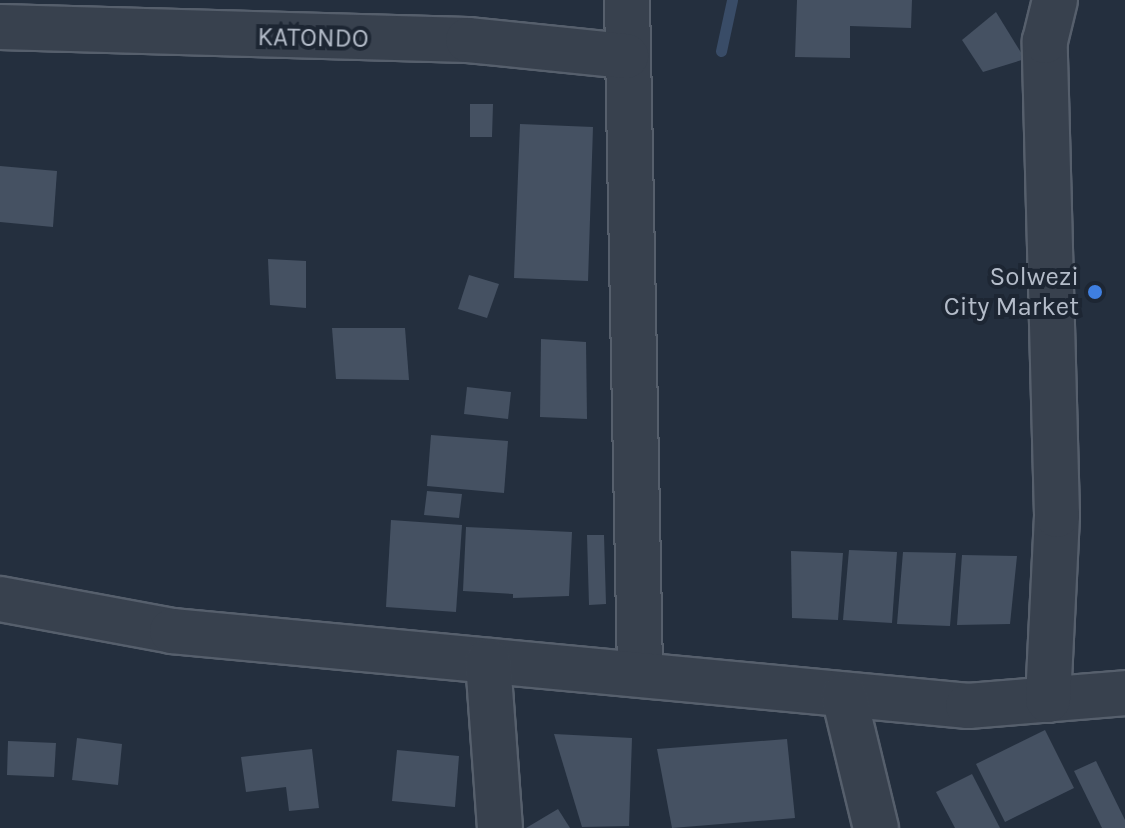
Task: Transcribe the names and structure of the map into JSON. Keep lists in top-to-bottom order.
{
  "streets": {
    "street": ["KATONDO"]
  },
  "places": ["Solwezi City Market"]
}
